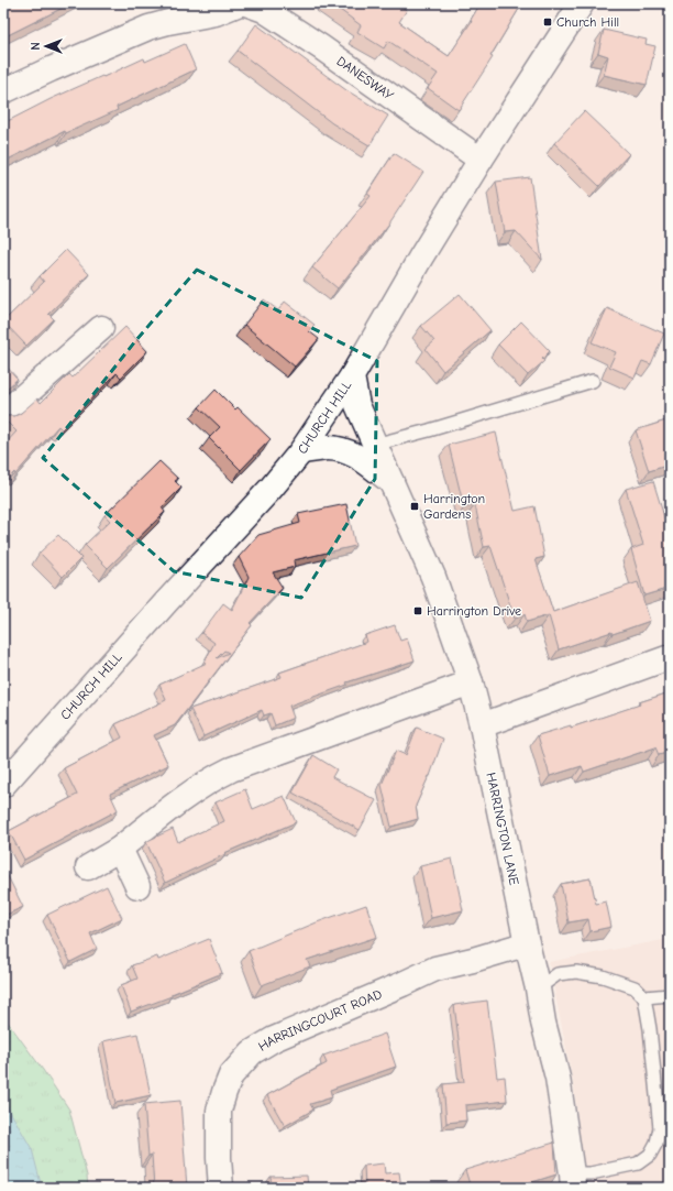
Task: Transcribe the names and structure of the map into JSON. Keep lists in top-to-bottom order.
{
  "streets": {
    "street": [
      "DANESWAY",
      "CHURCH HILL",
      "HARRINGTON LANE",
      "HARRINGCOURT ROAD"
    ]
  },
  "crossings": [
    ["DANESWAY", "CHURCH HILL"],
    ["CHURCH HILL", "HARRINGTON LANE"],
    ["HARRINGTON LANE", "HARRINGCOURT ROAD"]
  ],
  "places": {
    "transit": ["Church Hill", "Harrington Gardens", "Harrington Drive"]
  },
  "north": "left"
}
